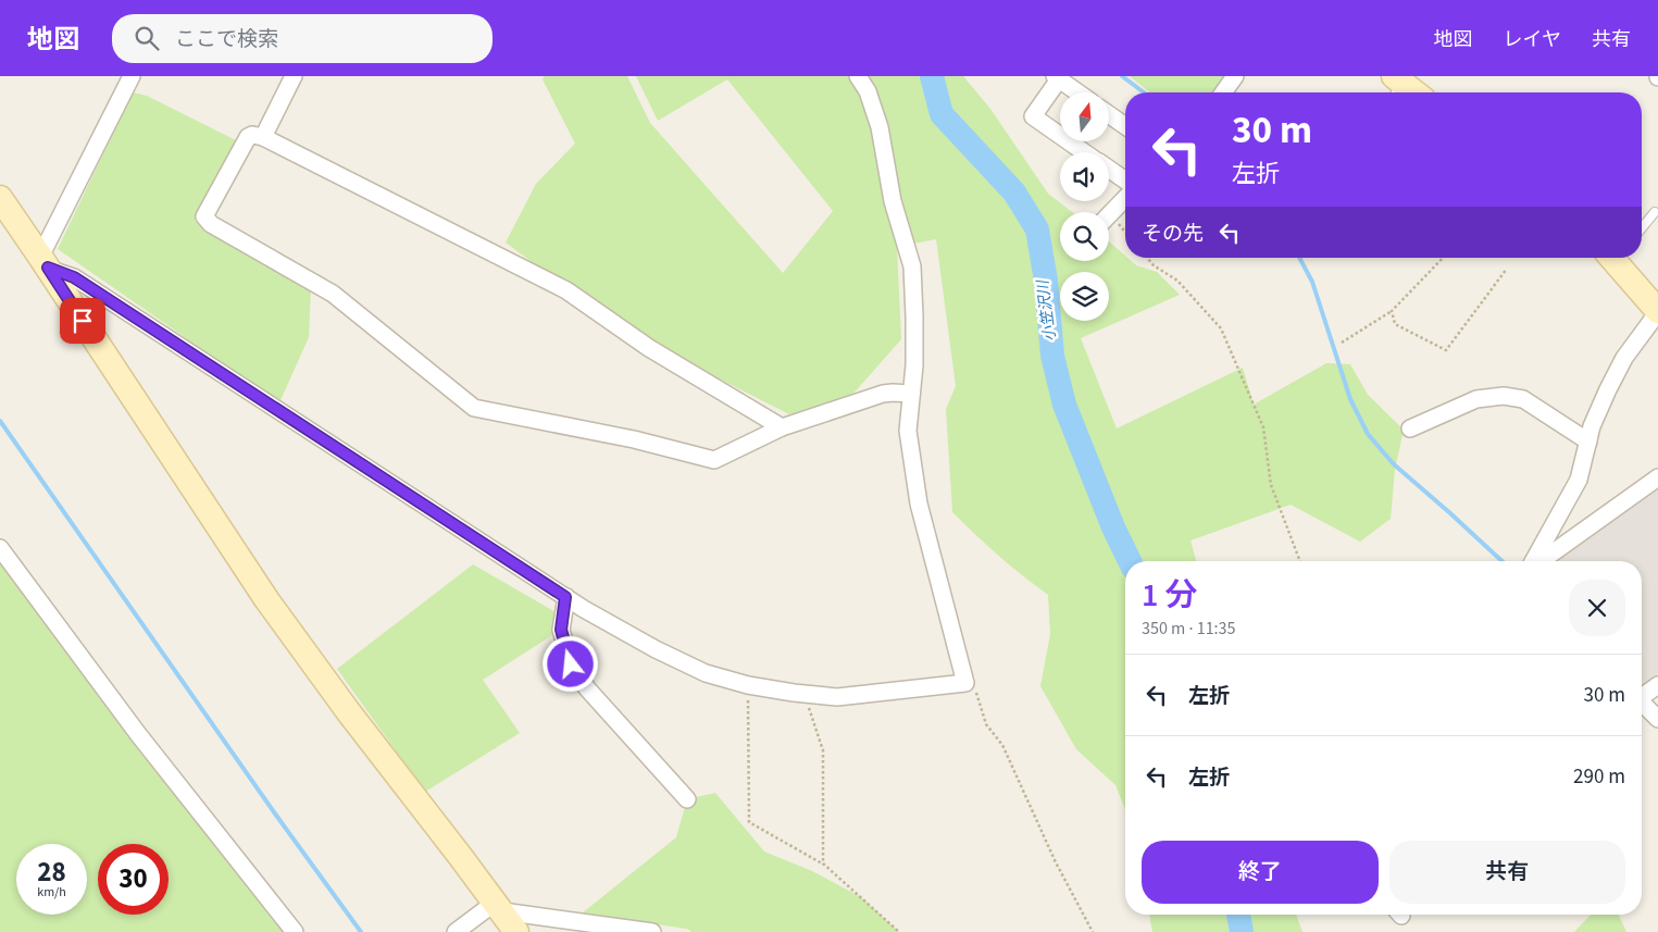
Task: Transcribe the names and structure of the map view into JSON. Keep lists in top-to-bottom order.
{
  "water": ["小笠沢川"],
  "north": "top",
  "page": {
    "header": "地図",
    "search": "ここで検索",
    "nav": ["地図", "レイヤ", "共有"],
    "turn": ["30 m", "左折"],
    "then": "その先",
    "heading": ["1 分", "350 m · 11:35"],
    "list": [
      {
        "name": "左折",
        "value": "30 m"
      },
      {
        "name": "左折",
        "value": "290 m"
      }
    ],
    "buttons": ["終了", "共有"],
    "speed": "28 km/h",
    "limit": "30"
  }
}
